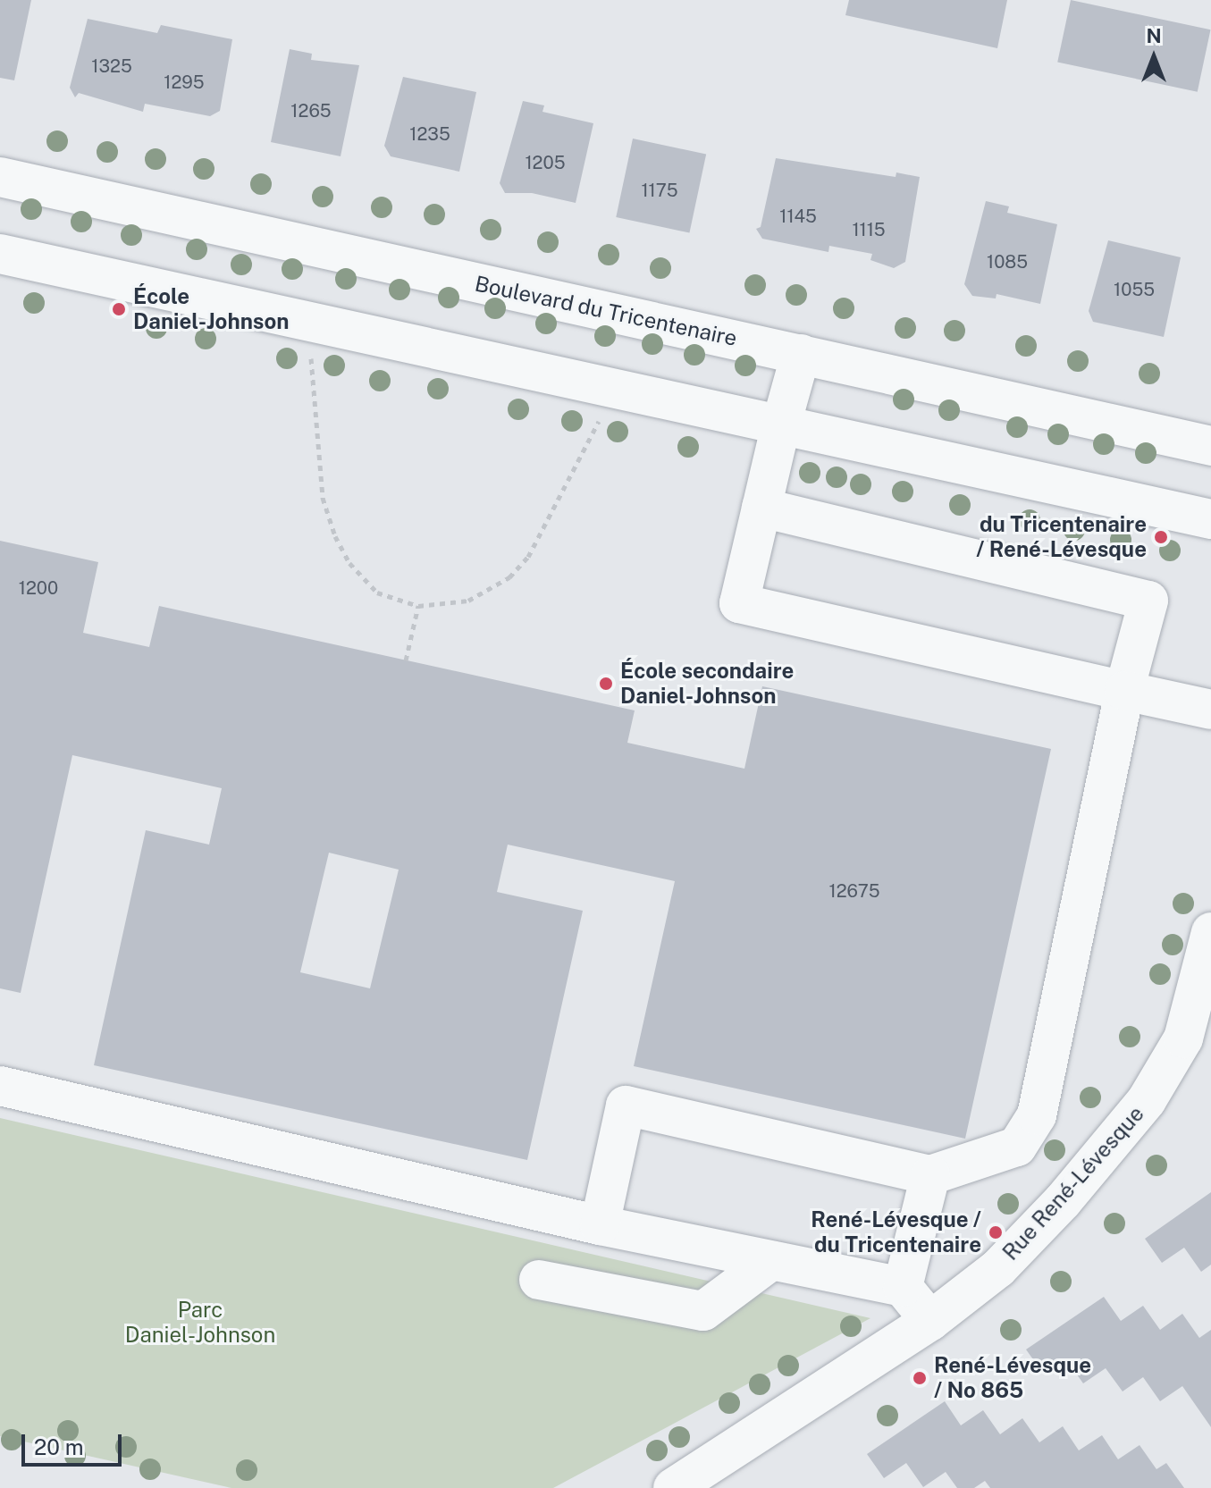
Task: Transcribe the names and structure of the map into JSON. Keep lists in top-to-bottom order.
{
  "streets": {
    "street": ["Boulevard du Tricentenaire", "Rue René-Lévesque"]
  },
  "parks": ["Parc Daniel-Johnson"],
  "places": [
    "École Daniel-Johnson",
    "du Tricentenaire / René-Lévesque",
    "École secondaire Daniel-Johnson",
    "René-Lévesque / du Tricentenaire",
    "René-Lévesque / No 865"
  ],
  "house_numbers": [
    "1325",
    "1295",
    "1265",
    "1235",
    "1205",
    "1175",
    "1145",
    "1115",
    "1085",
    "1055",
    "1200",
    "12675"
  ],
  "scale_bar": "20 m",
  "north": "top"
}
